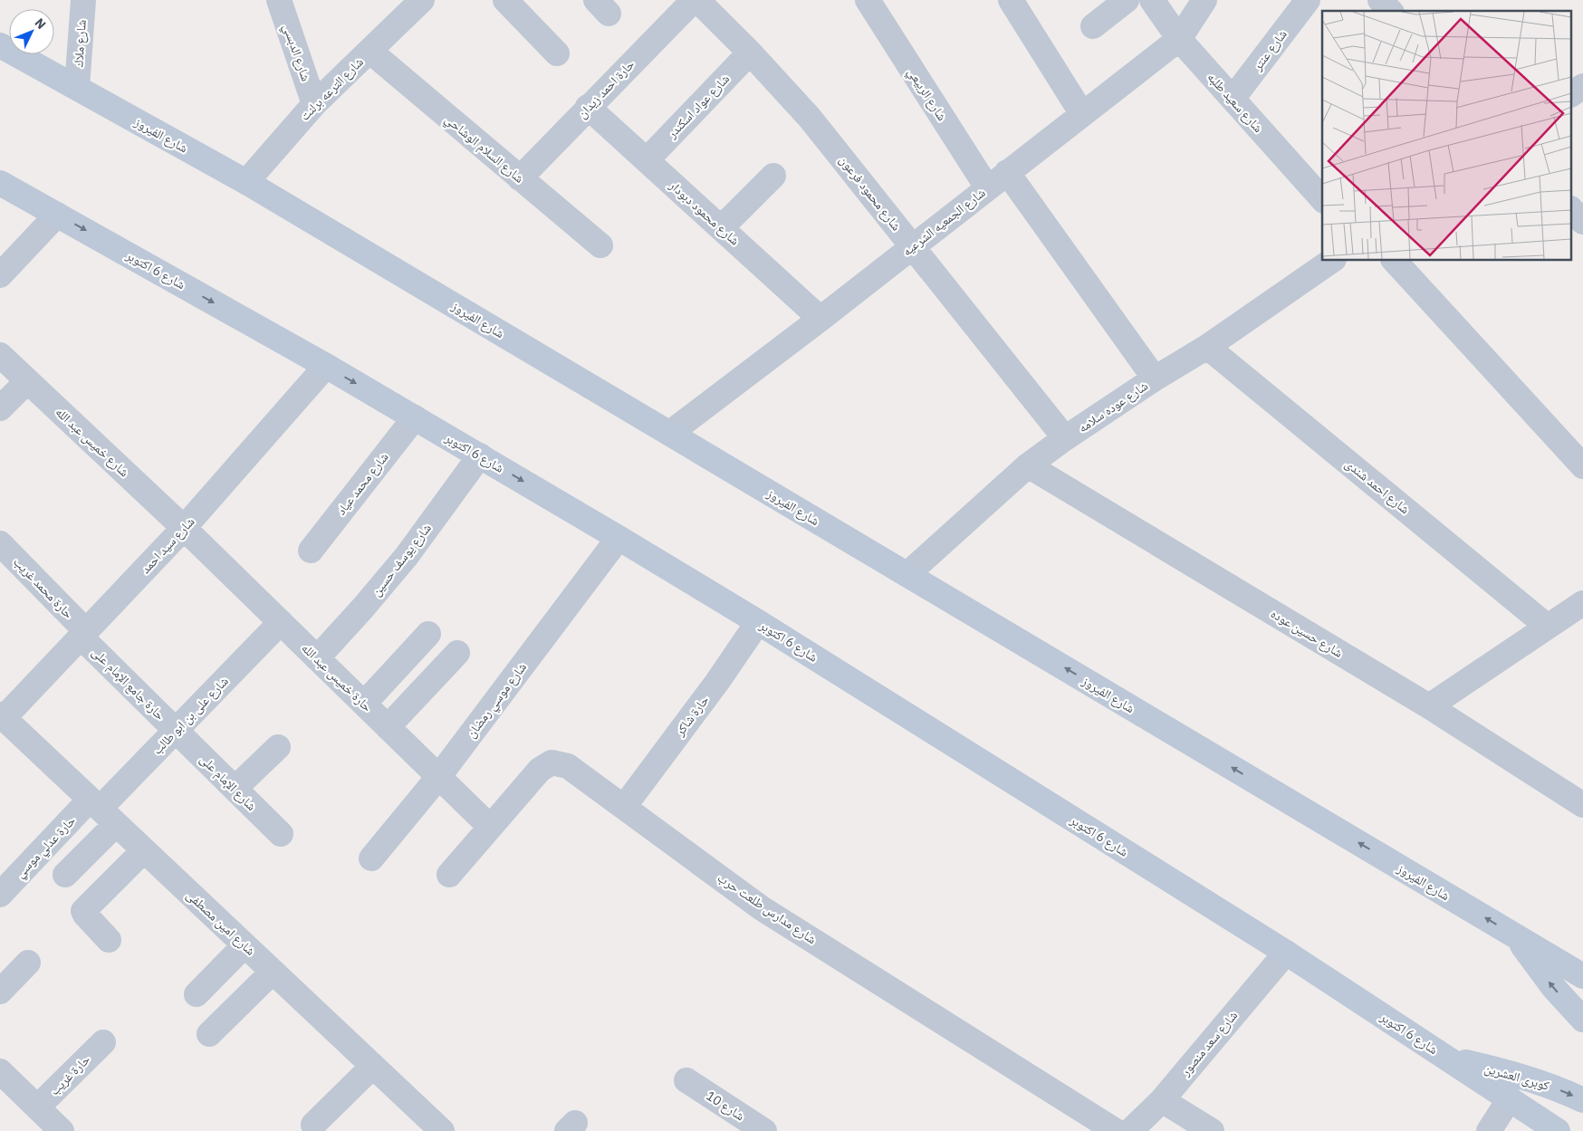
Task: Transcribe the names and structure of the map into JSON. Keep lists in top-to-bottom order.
{
  "streets": {
    "main road": ["شارع الفيروز", "شارع 6 اكتوبر", "كوبرى العشرين"],
    "street": [
      "شارع ملاك",
      "شارع عنتر",
      "شارع الدبسي",
      "شارع الترعه برلنت",
      "حارة احمد زيدان",
      "شارع الربيعي",
      "شارع سعيد طلبه",
      "شارع عواد اسكندر",
      "شارع السلام الوشاحي",
      "شارع محمود فرعون",
      "شارع محمود دبودار",
      "شارع الجمعيه الشرعيه",
      "شارع عوده سلامه",
      "شارع خميس عبد الله",
      "شارع محمد عياد",
      "شارع احمد شندى",
      "شارع سيد احمد",
      "شارع يوسف حسين",
      "حارة محمد غريب",
      "شارع حسين عوده",
      "حارة خميس عبد الله",
      "حارة جامع الإمام على",
      "شارع موسي رمضان",
      "شارع على بن ابو طالب",
      "حارة شاكر",
      "شارع الإمام على",
      "حارة عدلي موسي",
      "شارع مدارس طلعت حرب",
      "شارع امين مصطفى",
      "شارع سعد منصور",
      "حارة غريب",
      "شارع 10"
    ]
  },
  "crossings": [
    ["شارع ملاك", "شارع الفيروز"],
    ["شارع عنتر", "شارع سعيد طلبه"],
    ["شارع الدبسي", "شارع الترعه برلنت"],
    ["شارع الترعه برلنت", "شارع الفيروز"],
    ["شارع الترعه برلنت", "شارع السلام الوشاحي"],
    ["حارة احمد زيدان", "شارع السلام الوشاحي"],
    ["حارة احمد زيدان", "شارع محمود دبودار"],
    ["شارع الربيعي", "شارع الجمعيه الشرعيه"],
    ["شارع سعيد طلبه", "شارع الجمعيه الشرعيه"],
    ["شارع عواد اسكندر", "شارع محمود فرعون"],
    ["شارع عواد اسكندر", "شارع محمود دبودار"],
    ["شارع الفيروز", "شارع الجمعيه الشرعيه"],
    ["شارع الفيروز", "شارع عوده سلامه"],
    ["شارع محمود فرعون", "شارع الجمعيه الشرعيه"],
    ["شارع محمود فرعون", "شارع عوده سلامه"],
    ["شارع محمود دبودار", "شارع الجمعيه الشرعيه"],
    ["شارع 6 اكتوبر", "شارع محمد عياد"],
    ["شارع 6 اكتوبر", "شارع سيد احمد"],
    ["شارع 6 اكتوبر", "شارع يوسف حسين"],
    ["شارع 6 اكتوبر", "شارع موسي رمضان"],
    ["شارع 6 اكتوبر", "حارة شاكر"],
    ["شارع 6 اكتوبر", "شارع سعد منصور"],
    ["شارع 6 اكتوبر", "كوبرى العشرين"],
    ["شارع عوده سلامه", "شارع احمد شندى"],
    ["شارع عوده سلامه", "شارع حسين عوده"],
    ["شارع خميس عبد الله", "شارع سيد احمد"],
    ["شارع خميس عبد الله", "حارة خميس عبد الله"],
    ["شارع سيد احمد", "حارة محمد غريب"],
    ["شارع سيد احمد", "حارة خميس عبد الله"],
    ["شارع سيد احمد", "حارة جامع الإمام على"],
    ["شارع سيد احمد", "شارع امين مصطفى"],
    ["شارع يوسف حسين", "حارة خميس عبد الله"],
    ["حارة محمد غريب", "حارة جامع الإمام على"],
    ["حارة خميس عبد الله", "شارع موسي رمضان"],
    ["حارة خميس عبد الله", "شارع على بن ابو طالب"],
    ["حارة خميس عبد الله", "شارع مدارس طلعت حرب"],
    ["حارة جامع الإمام على", "شارع على بن ابو طالب"],
    ["حارة جامع الإمام على", "شارع الإمام على"],
    ["شارع على بن ابو طالب", "شارع الإمام على"],
    ["شارع على بن ابو طالب", "حارة عدلي موسي"],
    ["شارع على بن ابو طالب", "شارع امين مصطفى"],
    ["حارة شاكر", "شارع مدارس طلعت حرب"],
    ["حارة عدلي موسي", "شارع امين مصطفى"]
  ],
  "one_way": ["شارع الفيروز", "كوبرى العشرين"],
  "north": "top right"
}
